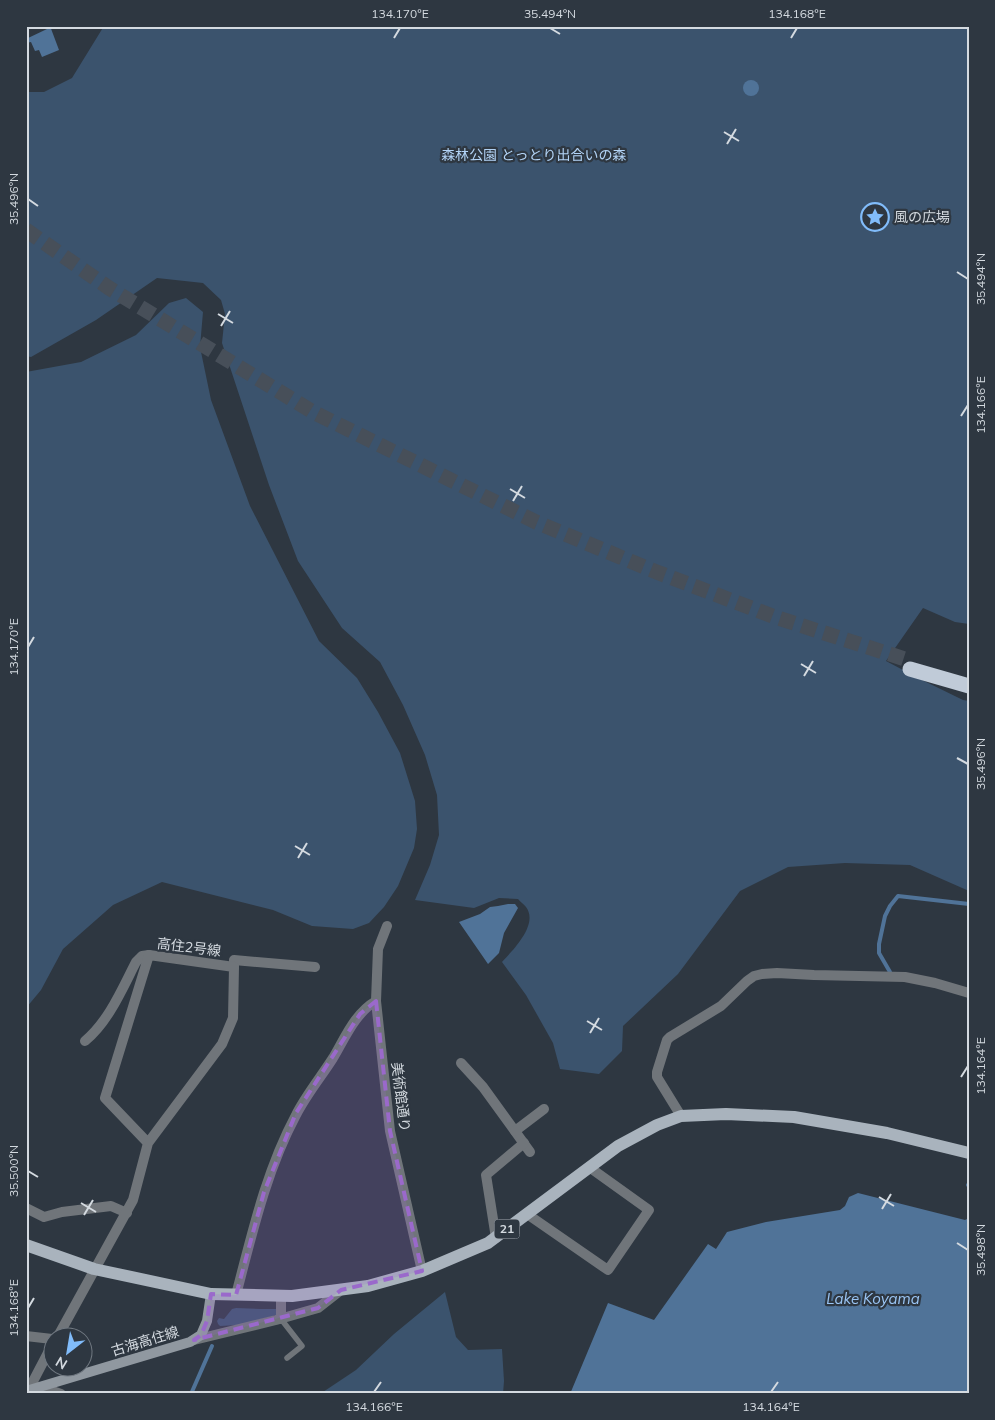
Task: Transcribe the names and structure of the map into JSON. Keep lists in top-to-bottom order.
{
  "streets": {
    "main road": ["21"],
    "street": ["高住2号線", "美術館通り", "古海高住線"]
  },
  "crossings": [
    ["高住2号線", "21"],
    ["美術館通り", "21"],
    ["21", "古海高住線"]
  ],
  "water": ["Lake Koyama"],
  "parks": ["森林公園 とっとり出合いの森"],
  "places": {
    "place": ["風の広場"]
  },
  "north": "bottom left",
  "coordinates": [
    "134.170°E",
    "35.494°N",
    "134.168°E",
    "35.496°N",
    "134.166°E",
    "134.164°E",
    "35.500°N",
    "35.498°N"
  ]
}
